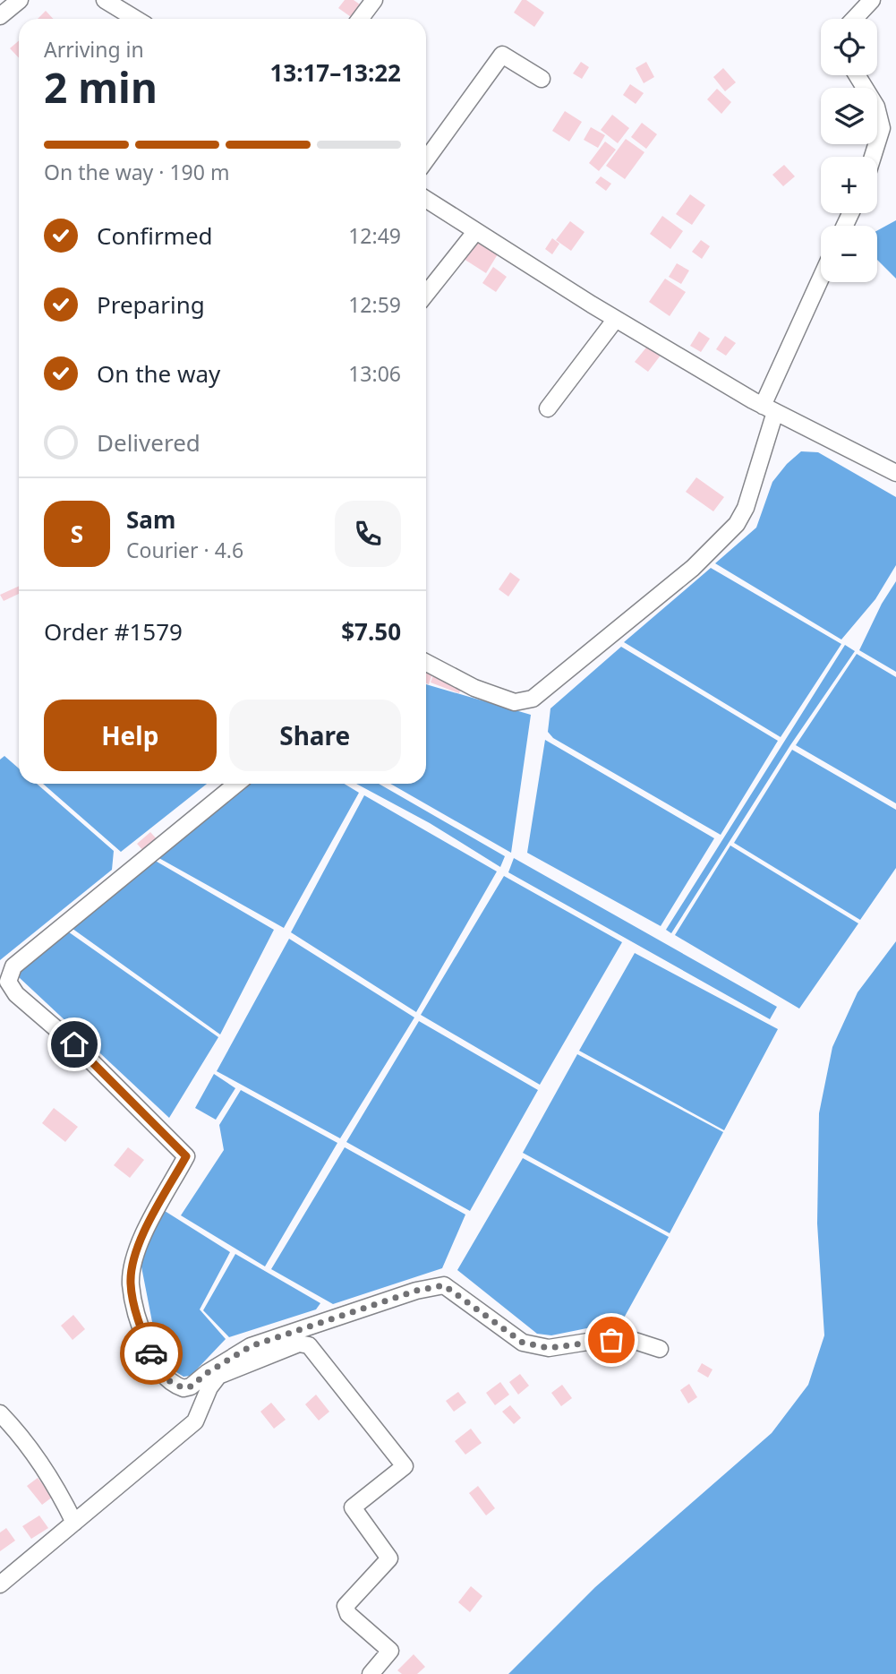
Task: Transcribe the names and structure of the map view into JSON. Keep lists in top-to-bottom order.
{
  "page": {
    "map_buttons": ["+", "−"],
    "heading": ["2 min", "Arriving in", "13:17–13:22"],
    "panel": [
      "Sam",
      "Courier · 4.6",
      "Order #1579",
      "$7.50"
    ],
    "bar": "On the way · 190 m",
    "list": [
      ["Confirmed", "12:49"],
      ["Preparing", "12:59"],
      ["On the way", "13:06"],
      "Delivered"
    ],
    "round": "S",
    "buttons": ["Help", "Share"]
  }
}
